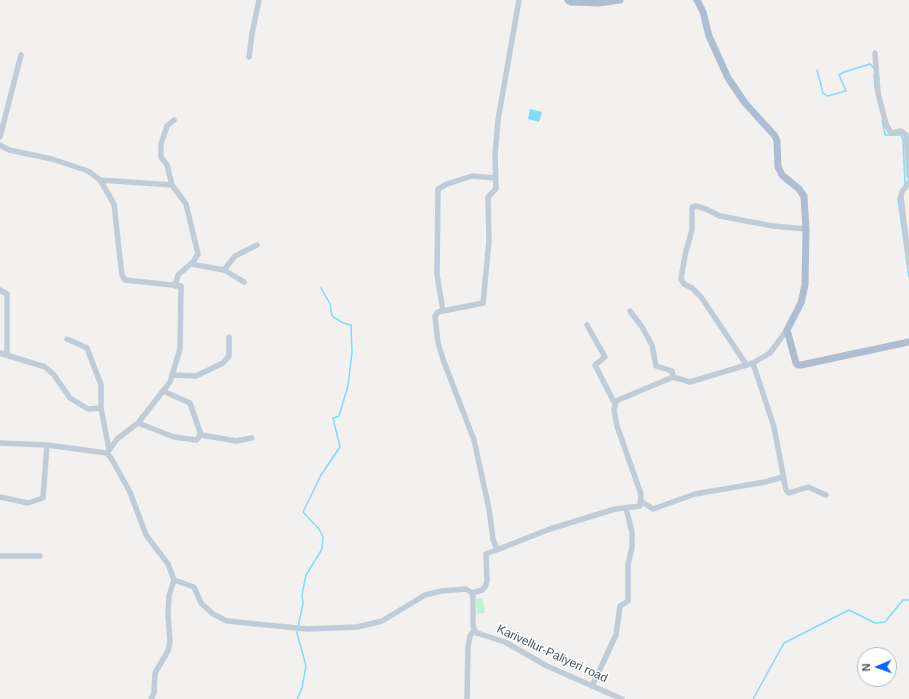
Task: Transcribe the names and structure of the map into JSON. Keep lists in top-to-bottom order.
{
  "streets": {
    "street": ["Karivellur-Paliyeri road"]
  },
  "north": "left"
}
